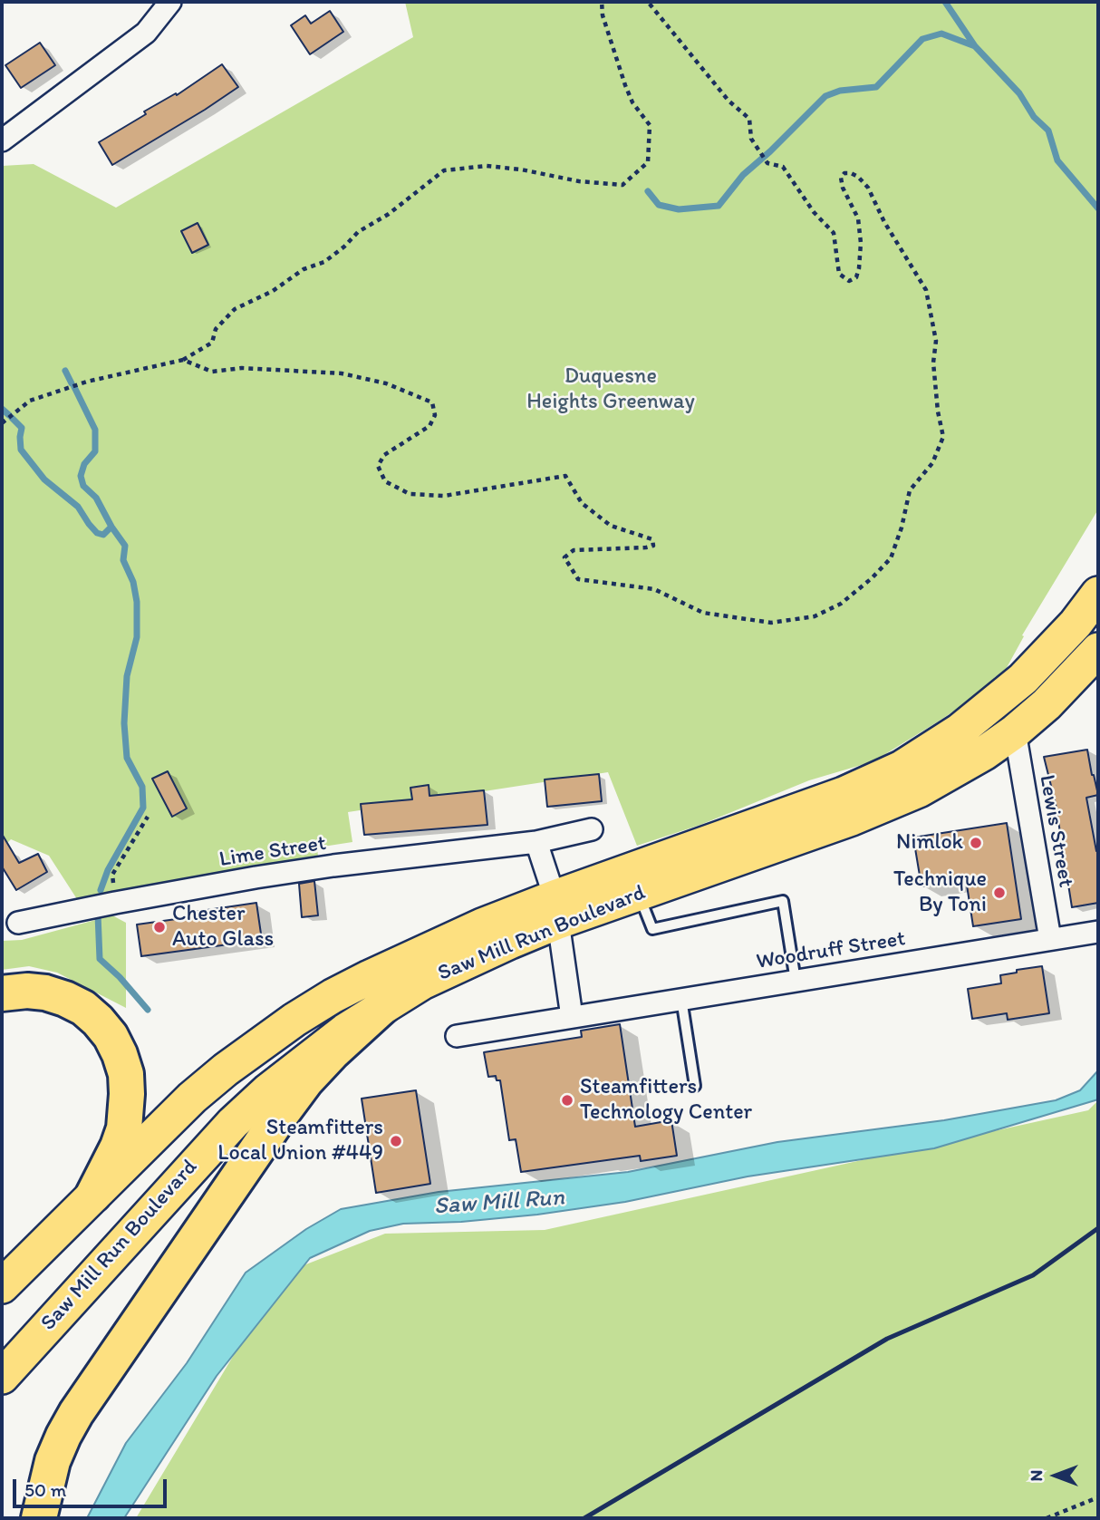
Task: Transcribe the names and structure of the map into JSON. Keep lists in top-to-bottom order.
{
  "streets": {
    "highway": ["Saw Mill Run Boulevard"],
    "street": ["Lewis Street", "Lime Street", "Woodruff Street"]
  },
  "crossings": [
    ["Lewis Street", "Saw Mill Run Boulevard"],
    ["Lewis Street", "Woodruff Street"]
  ],
  "water": ["Saw Mill Run"],
  "parks": ["Duquesne Heights Greenway"],
  "places": [
    "Nimlok",
    "Technique By Toni",
    "Chester Auto Glass",
    "Steamfitters Technology Center",
    "Steamfitters Local Union #449"
  ],
  "scale_bar": "50 m",
  "north": "left"
}
